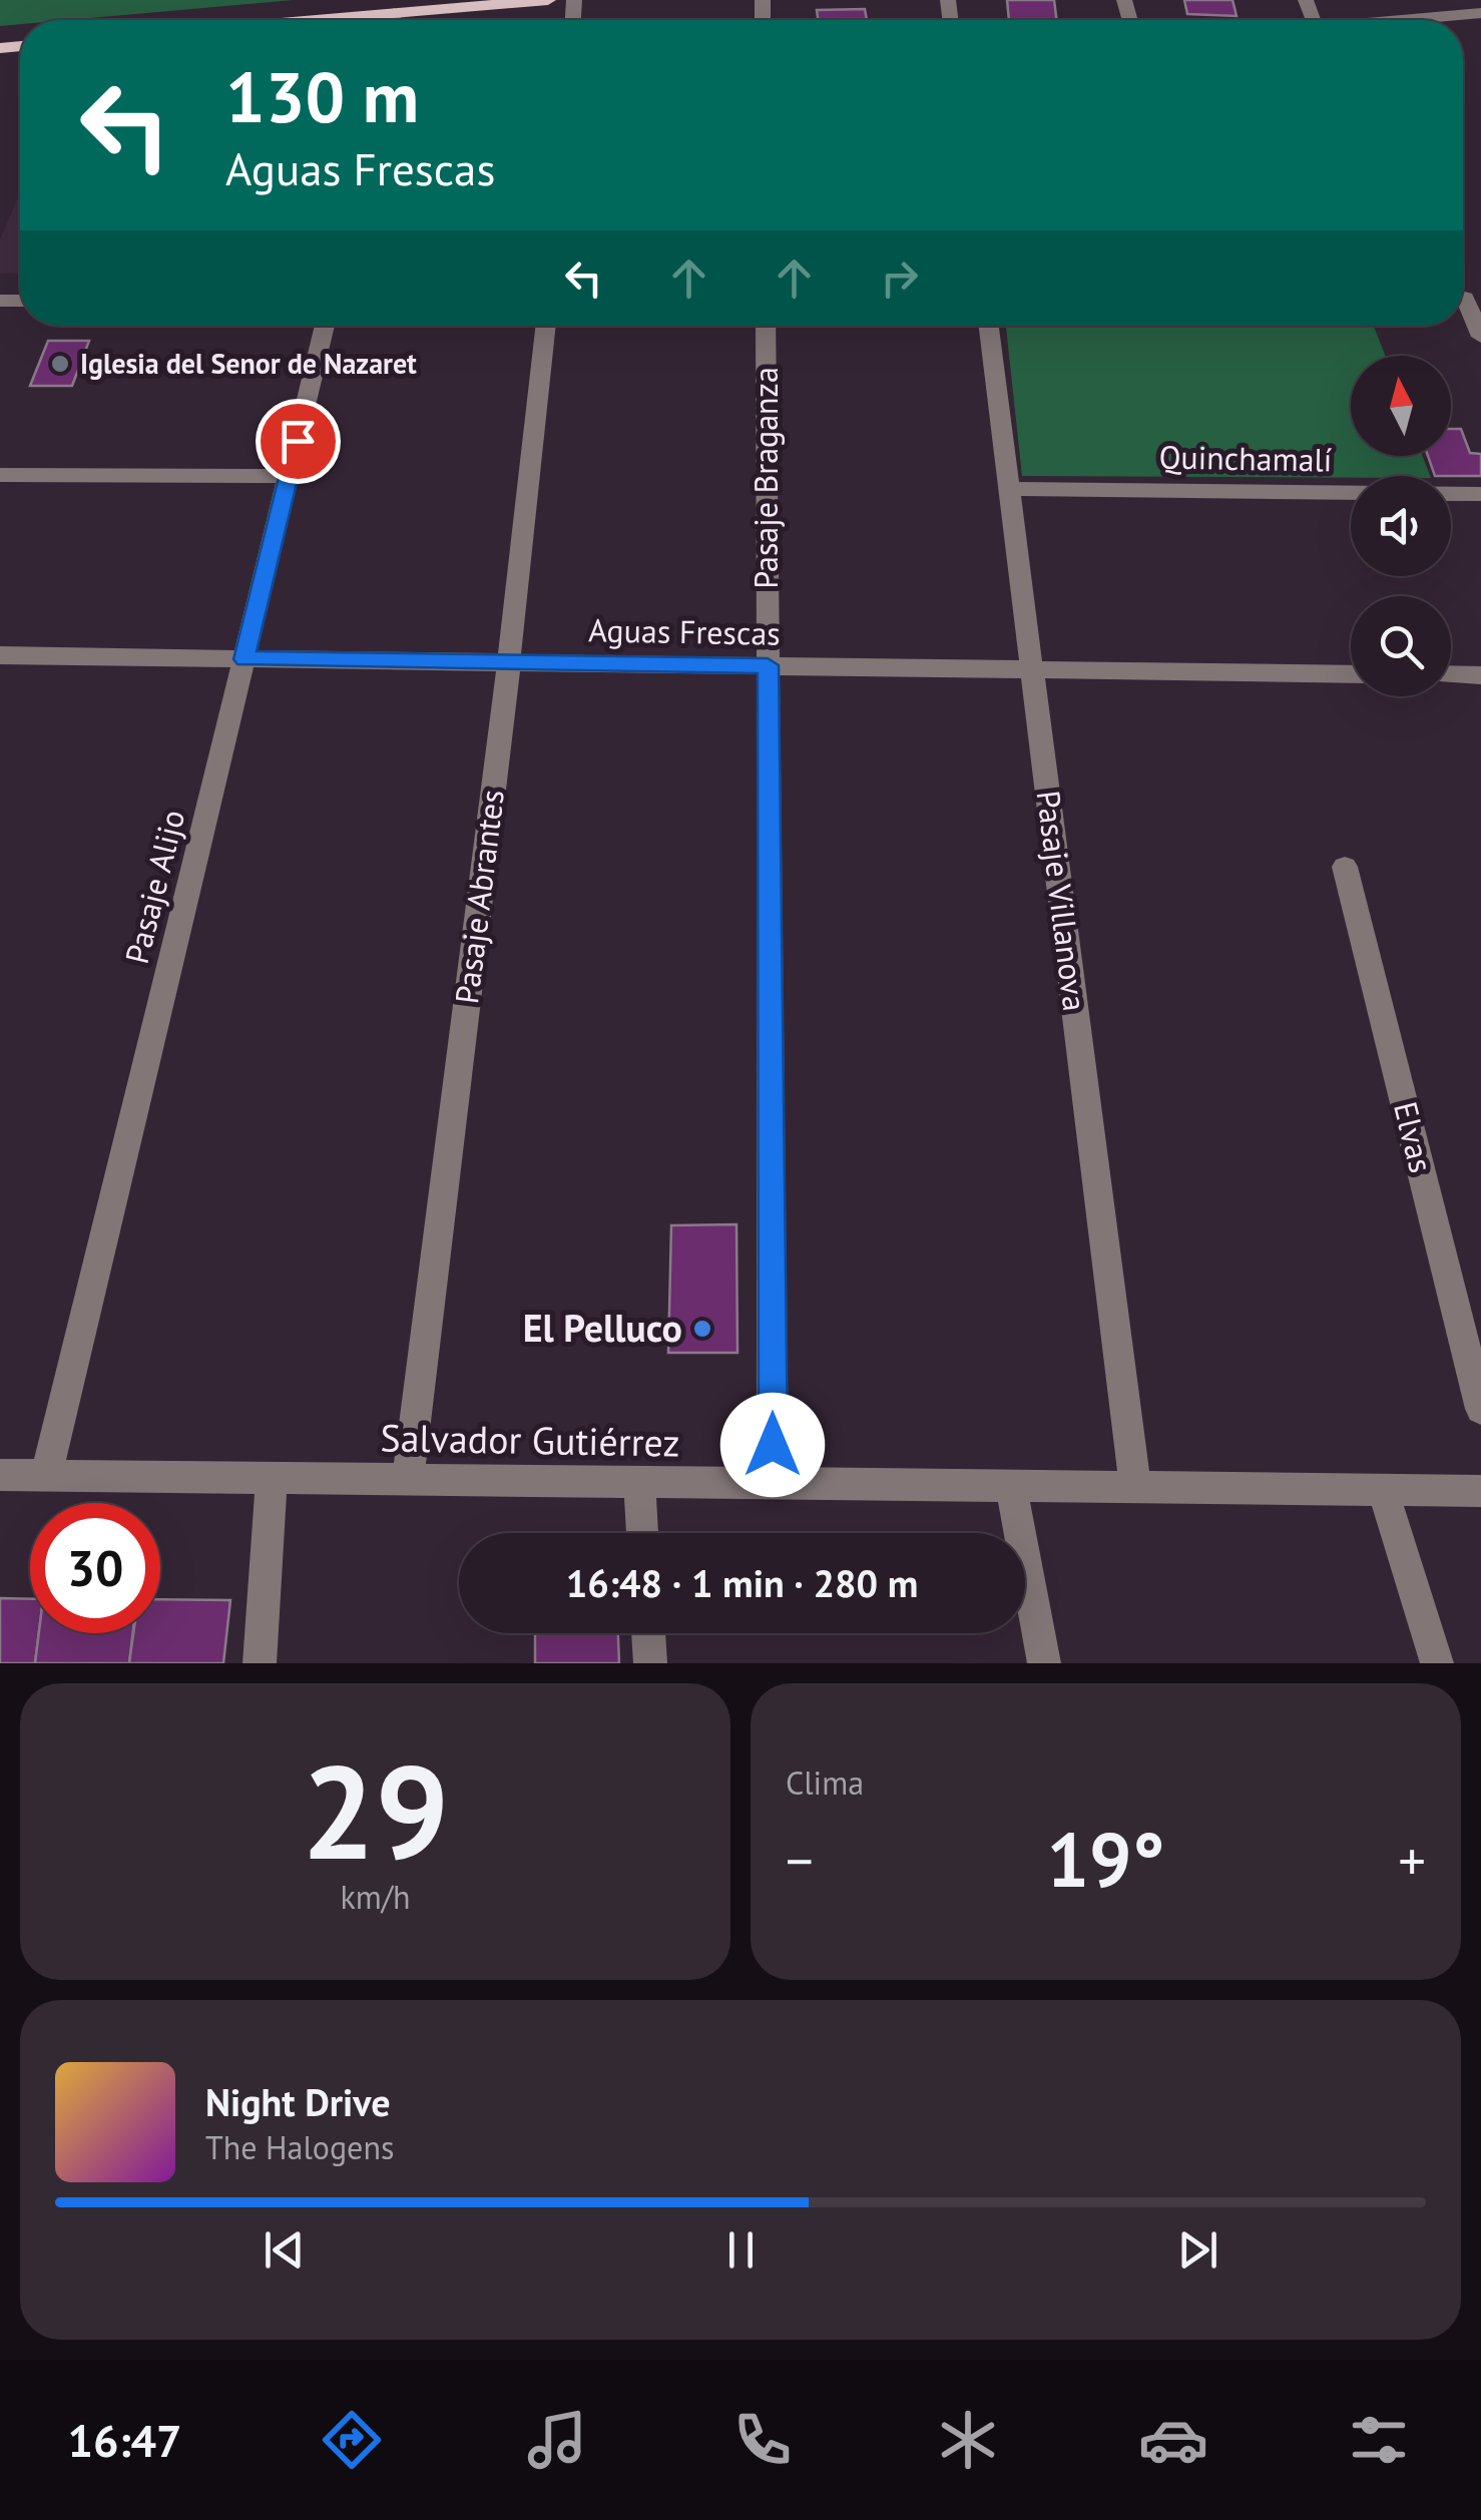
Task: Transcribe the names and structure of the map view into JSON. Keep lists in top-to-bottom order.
{
  "streets": {
    "street": [
      "Quinchamalí",
      "Pasaje Braganza",
      "Aguas Frescas",
      "Pasaje Alijo",
      "Pasaje Abrantes",
      "Pasaje Villanova",
      "Elvas",
      "Salvador Gutiérrez"
    ]
  },
  "crossings": [
    ["Quinchamalí", "Pasaje Villanova"],
    ["Pasaje Braganza", "Aguas Frescas"],
    ["Pasaje Braganza", "Salvador Gutiérrez"],
    ["Aguas Frescas", "Pasaje Alijo"],
    ["Aguas Frescas", "Pasaje Abrantes"],
    ["Aguas Frescas", "Pasaje Villanova"],
    ["Pasaje Alijo", "Salvador Gutiérrez"],
    ["Pasaje Abrantes", "Salvador Gutiérrez"],
    ["Pasaje Villanova", "Salvador Gutiérrez"]
  ],
  "places": ["Iglesia del Senor de Nazaret", "El Pelluco"],
  "north": "top",
  "page": {
    "turn": ["130 m", "Aguas Frescas"],
    "limit": "30",
    "trip": "16:48 · 1 min · 280 m",
    "tile": [
      ["29", "km/h"],
      "Clima"
    ],
    "heat": ["−", "19°", "+"],
    "song": ["Night Drive", "The Halogens"],
    "tabs": "16:47"
  }
}
